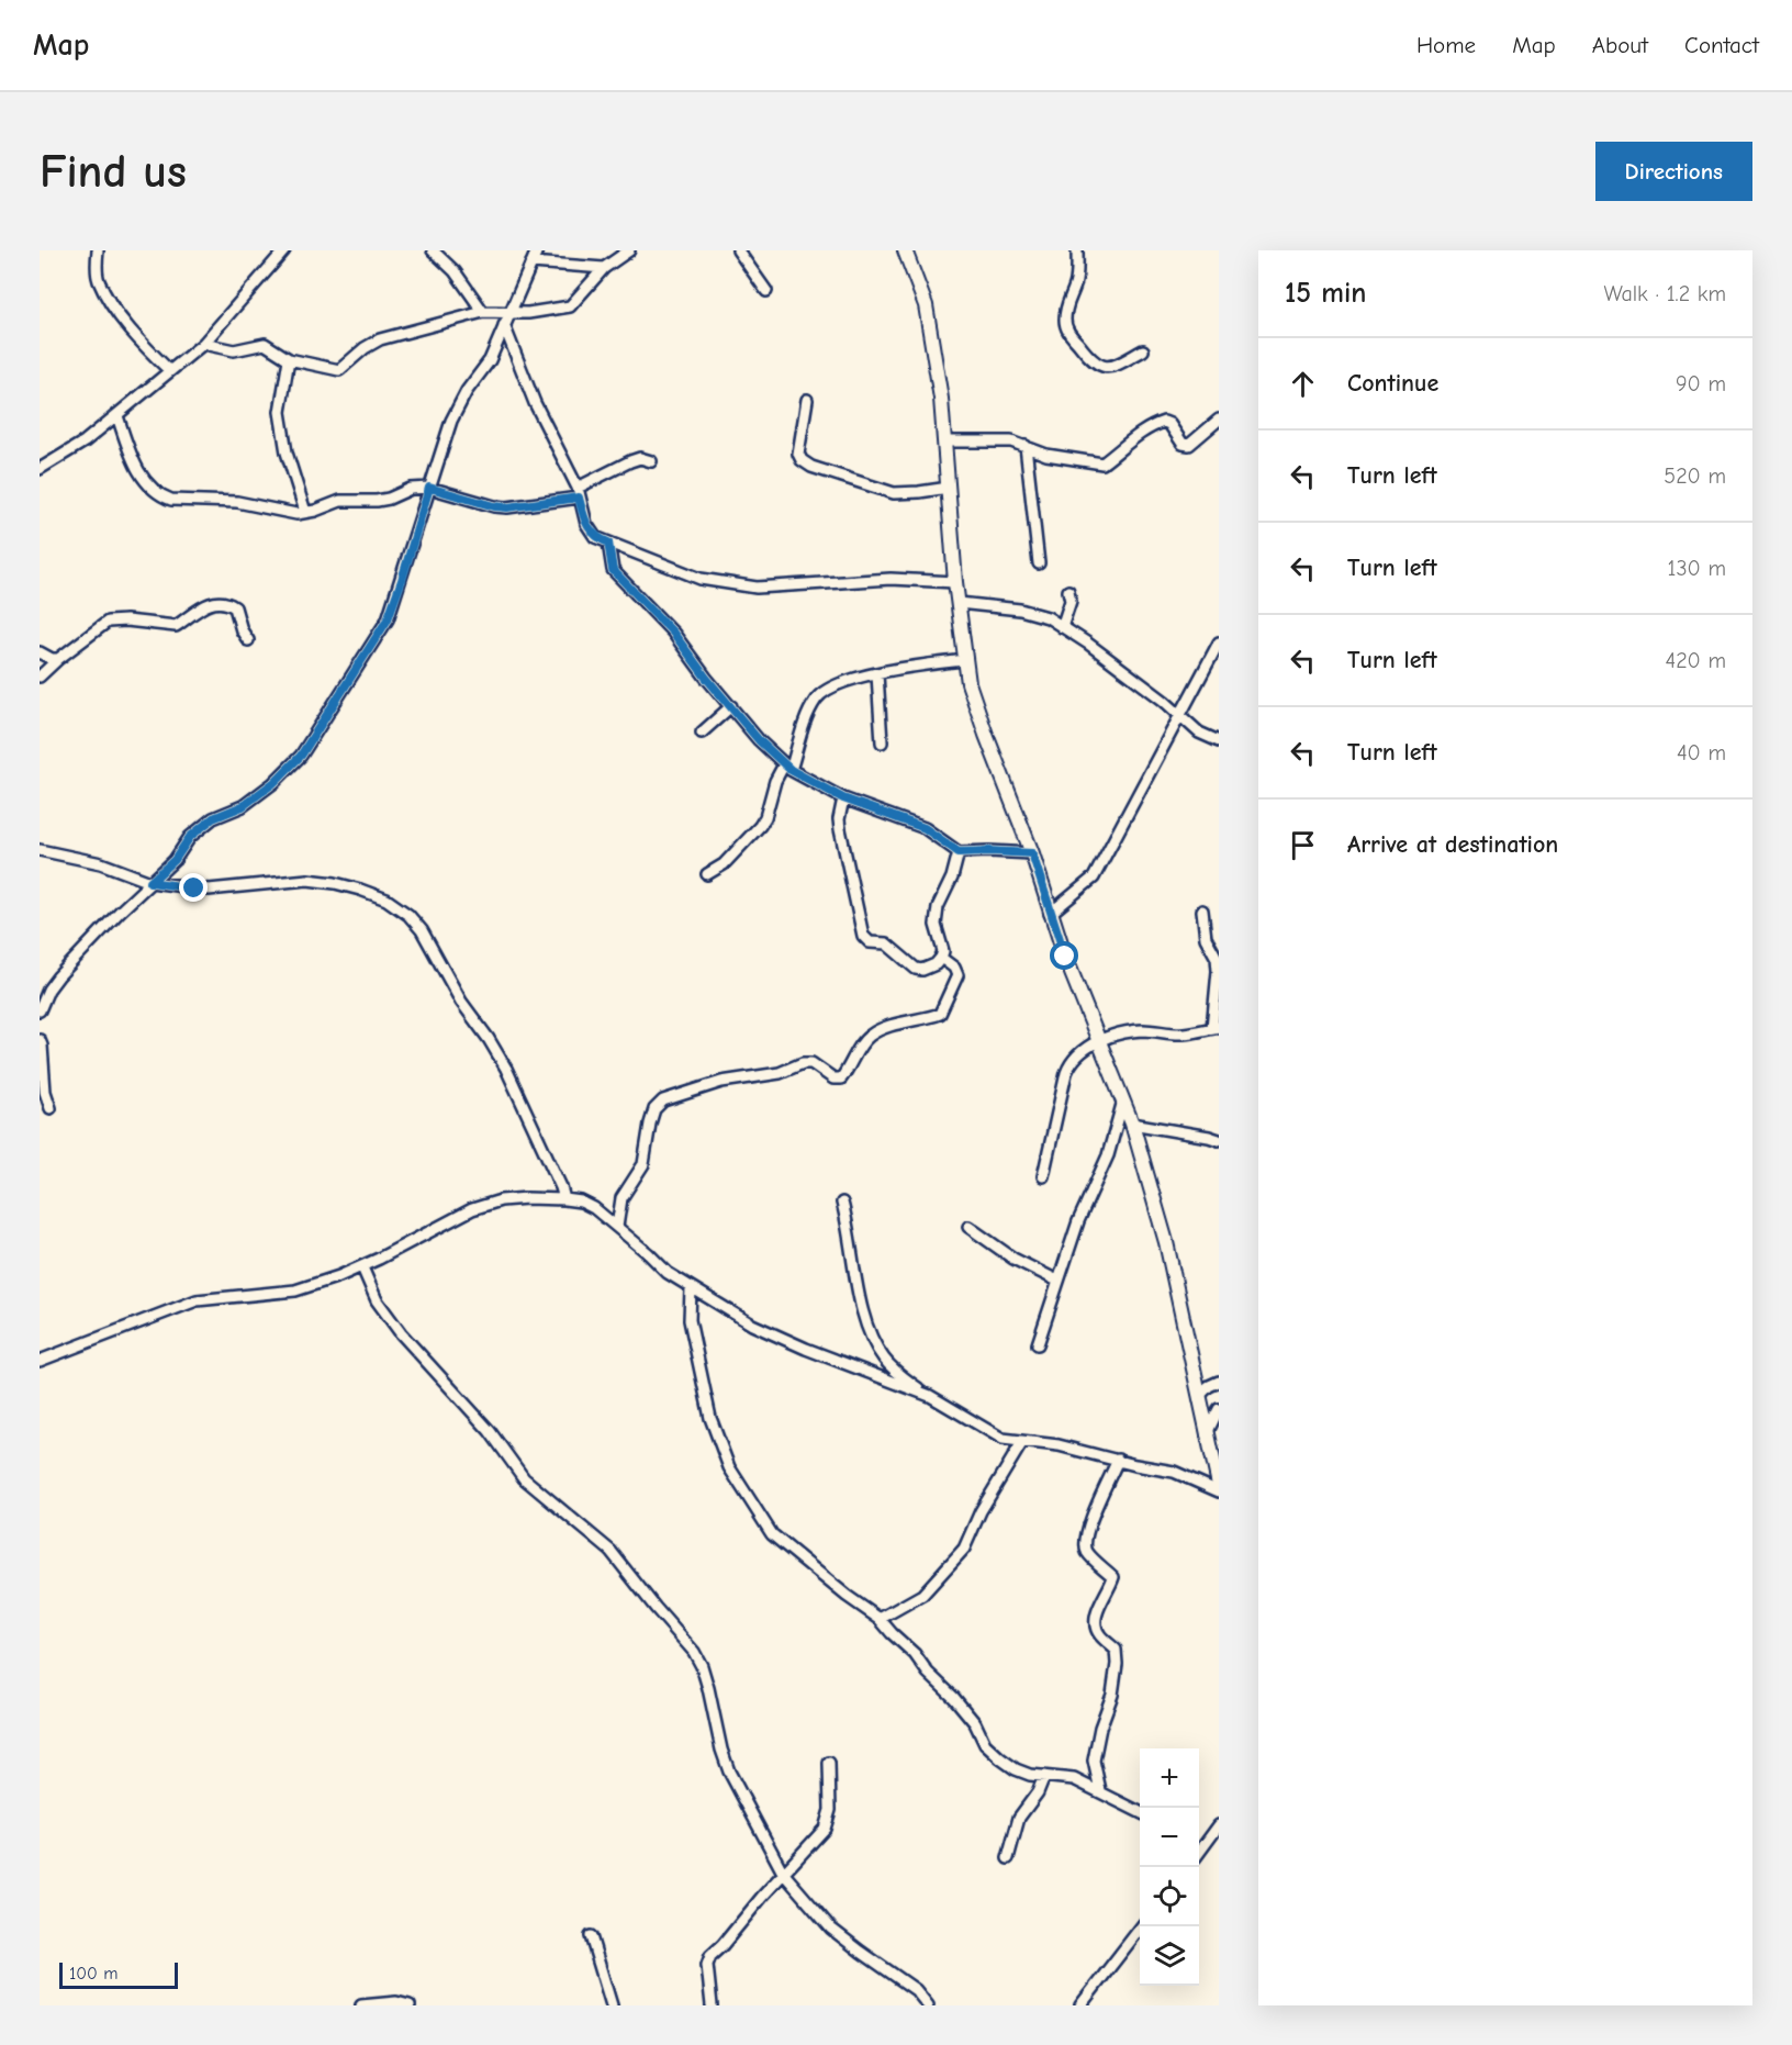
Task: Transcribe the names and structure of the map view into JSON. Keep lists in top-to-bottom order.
{
  "scale_bar": "100 m",
  "page": {
    "header": "Map",
    "nav": [
      "Home",
      "Map",
      "About",
      "Contact"
    ],
    "buttons": "Directions",
    "title": "Find us",
    "heading": ["15 min", "Walk · 1.2 km"],
    "list": [
      ["Continue", "90 m"],
      ["Turn left", "520 m"],
      ["Turn left", "130 m"],
      ["Turn left", "420 m"],
      ["Turn left", "40 m"],
      "Arrive at destination"
    ],
    "map_buttons": ["+", "−"],
    "scale": "100 m"
  }
}
